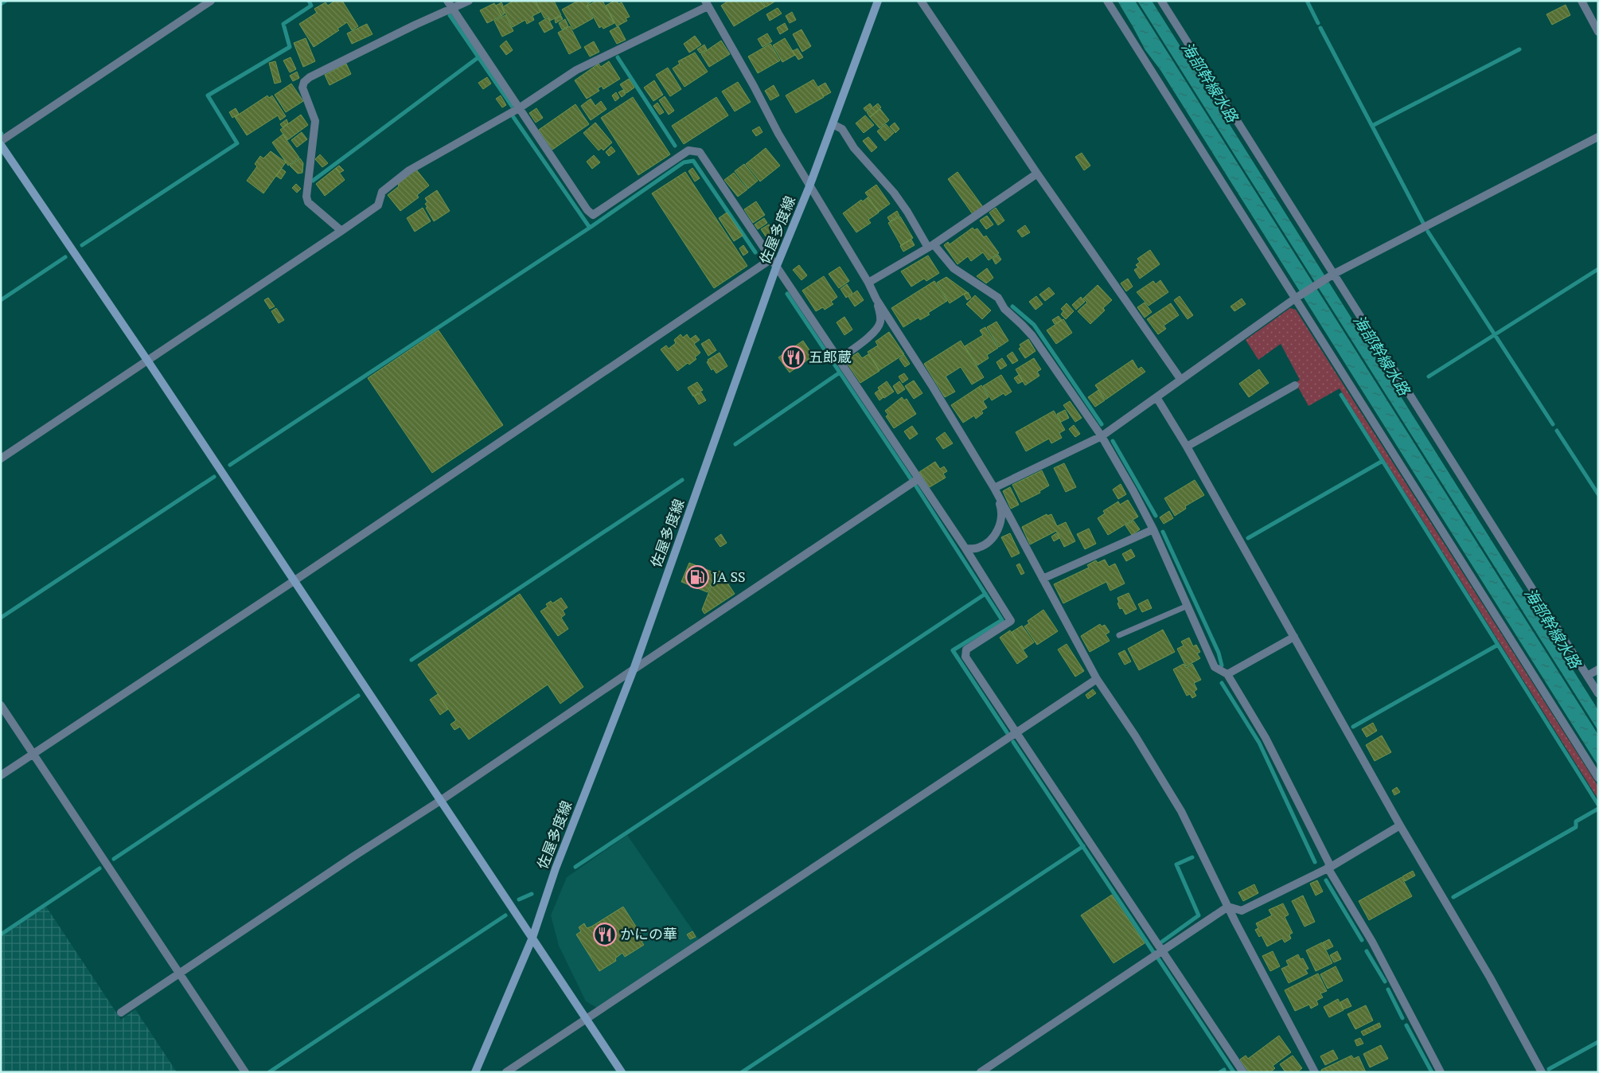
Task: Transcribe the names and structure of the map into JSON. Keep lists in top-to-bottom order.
{
  "streets": {
    "main road": ["佐屋多度線"]
  },
  "water": ["海部幹線水路"],
  "places": {
    "restaurant": ["五郎蔵", "かにの華"],
    "fuel station": ["JA SS"]
  }
}
